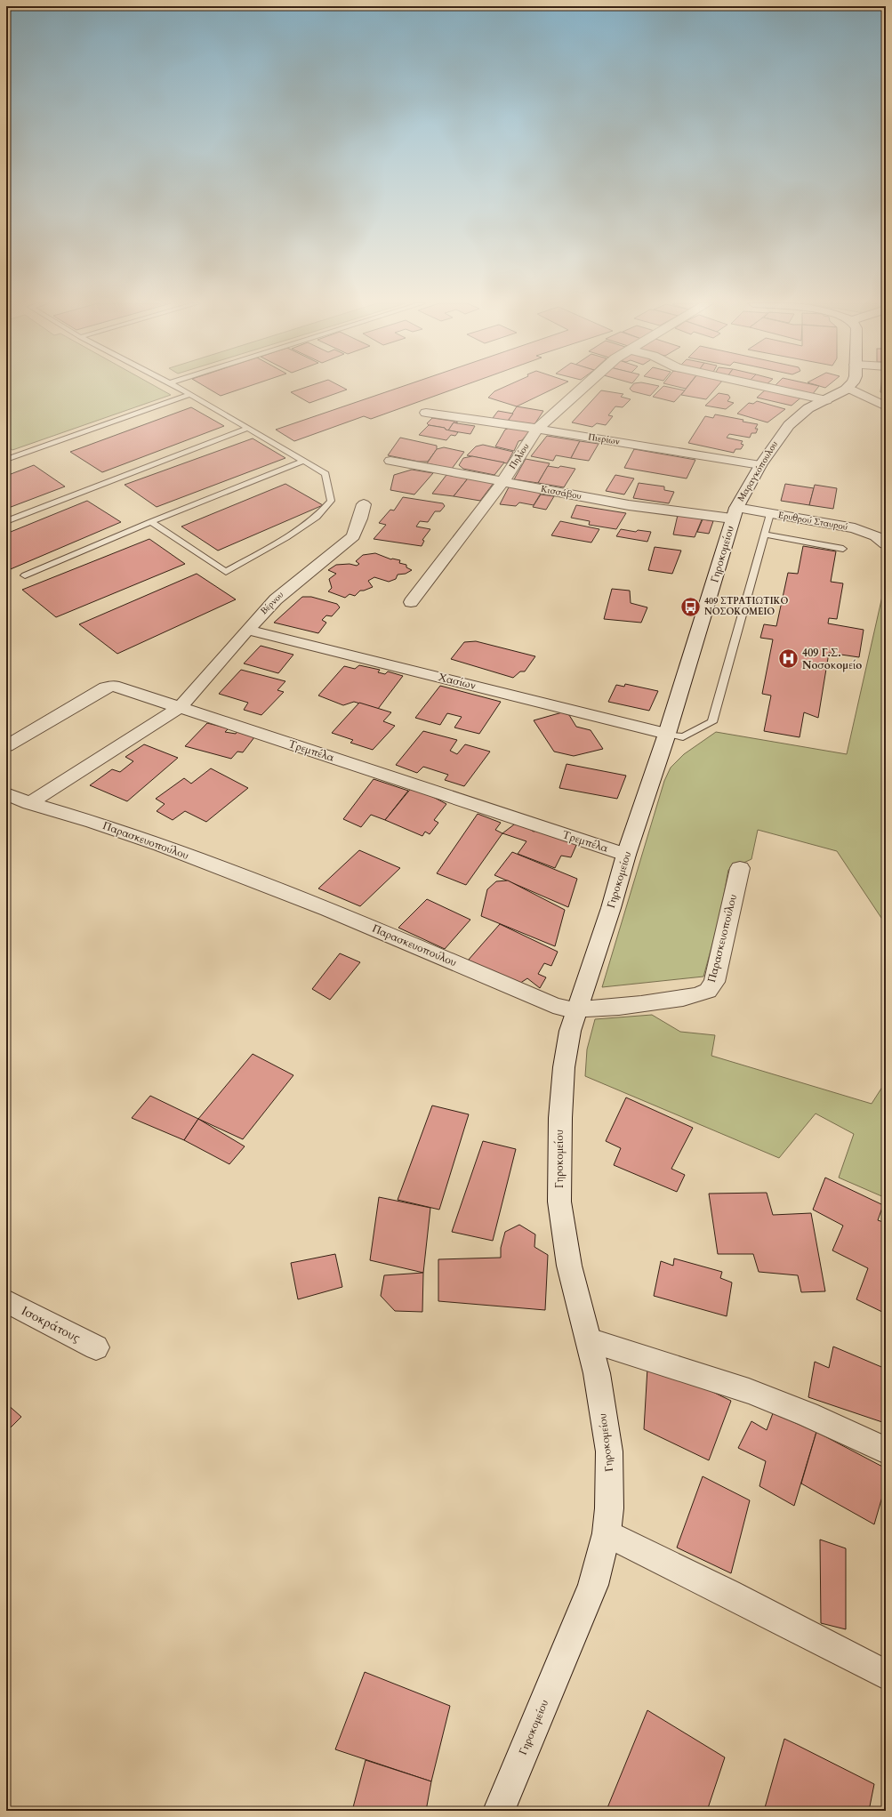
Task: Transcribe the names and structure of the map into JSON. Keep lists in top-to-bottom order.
{
  "streets": {
    "street": [
      "Πιερίων",
      "Πηλίου",
      "Μαραγκόπουλου",
      "Κισσάβου",
      "Ερυθρού Σταυρού",
      "Γηροκομείου",
      "Βέρνου",
      "Χασίων",
      "Τρεμπέλα",
      "Παρασκευοπούλου",
      "Ισοκράτους"
    ]
  },
  "crossings": [
    ["Πιερίων", "Πηλίου"],
    ["Πιερίων", "Μαραγκόπουλου"],
    ["Πηλίου", "Κισσάβου"],
    ["Μαραγκόπουλου", "Κισσάβου"],
    ["Μαραγκόπουλου", "Ερυθρού Σταυρού"],
    ["Μαραγκόπουλου", "Γηροκομείου"],
    ["Κισσάβου", "Ερυθρού Σταυρού"],
    ["Κισσάβου", "Γηροκομείου"],
    ["Ερυθρού Σταυρού", "Γηροκομείου"],
    ["Γηροκομείου", "Χασίων"],
    ["Γηροκομείου", "Τρεμπέλα"],
    ["Γηροκομείου", "Παρασκευοπούλου"],
    ["Βέρνου", "Χασίων"],
    ["Βέρνου", "Τρεμπέλα"],
    ["Βέρνου", "Παρασκευοπούλου"]
  ],
  "places": {
    "bus stop": ["409 ΣΤΡΑΤΙΩΤΙΚΟ ΝΟΣΟΚΟΜΕΙΟ"],
    "hospital": ["409 Γ.Σ. Νοσοκομείο"]
  }
}
